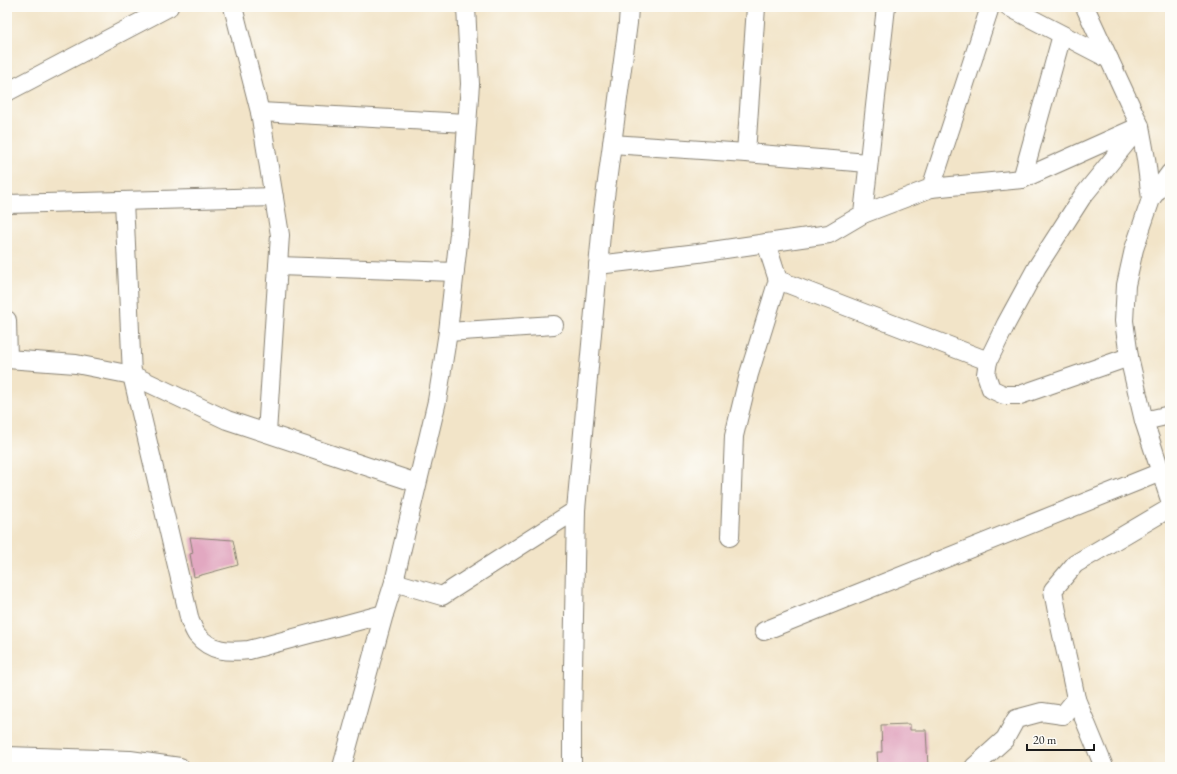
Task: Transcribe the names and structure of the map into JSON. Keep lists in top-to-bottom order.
{
  "scale_bar": "20 m"
}
